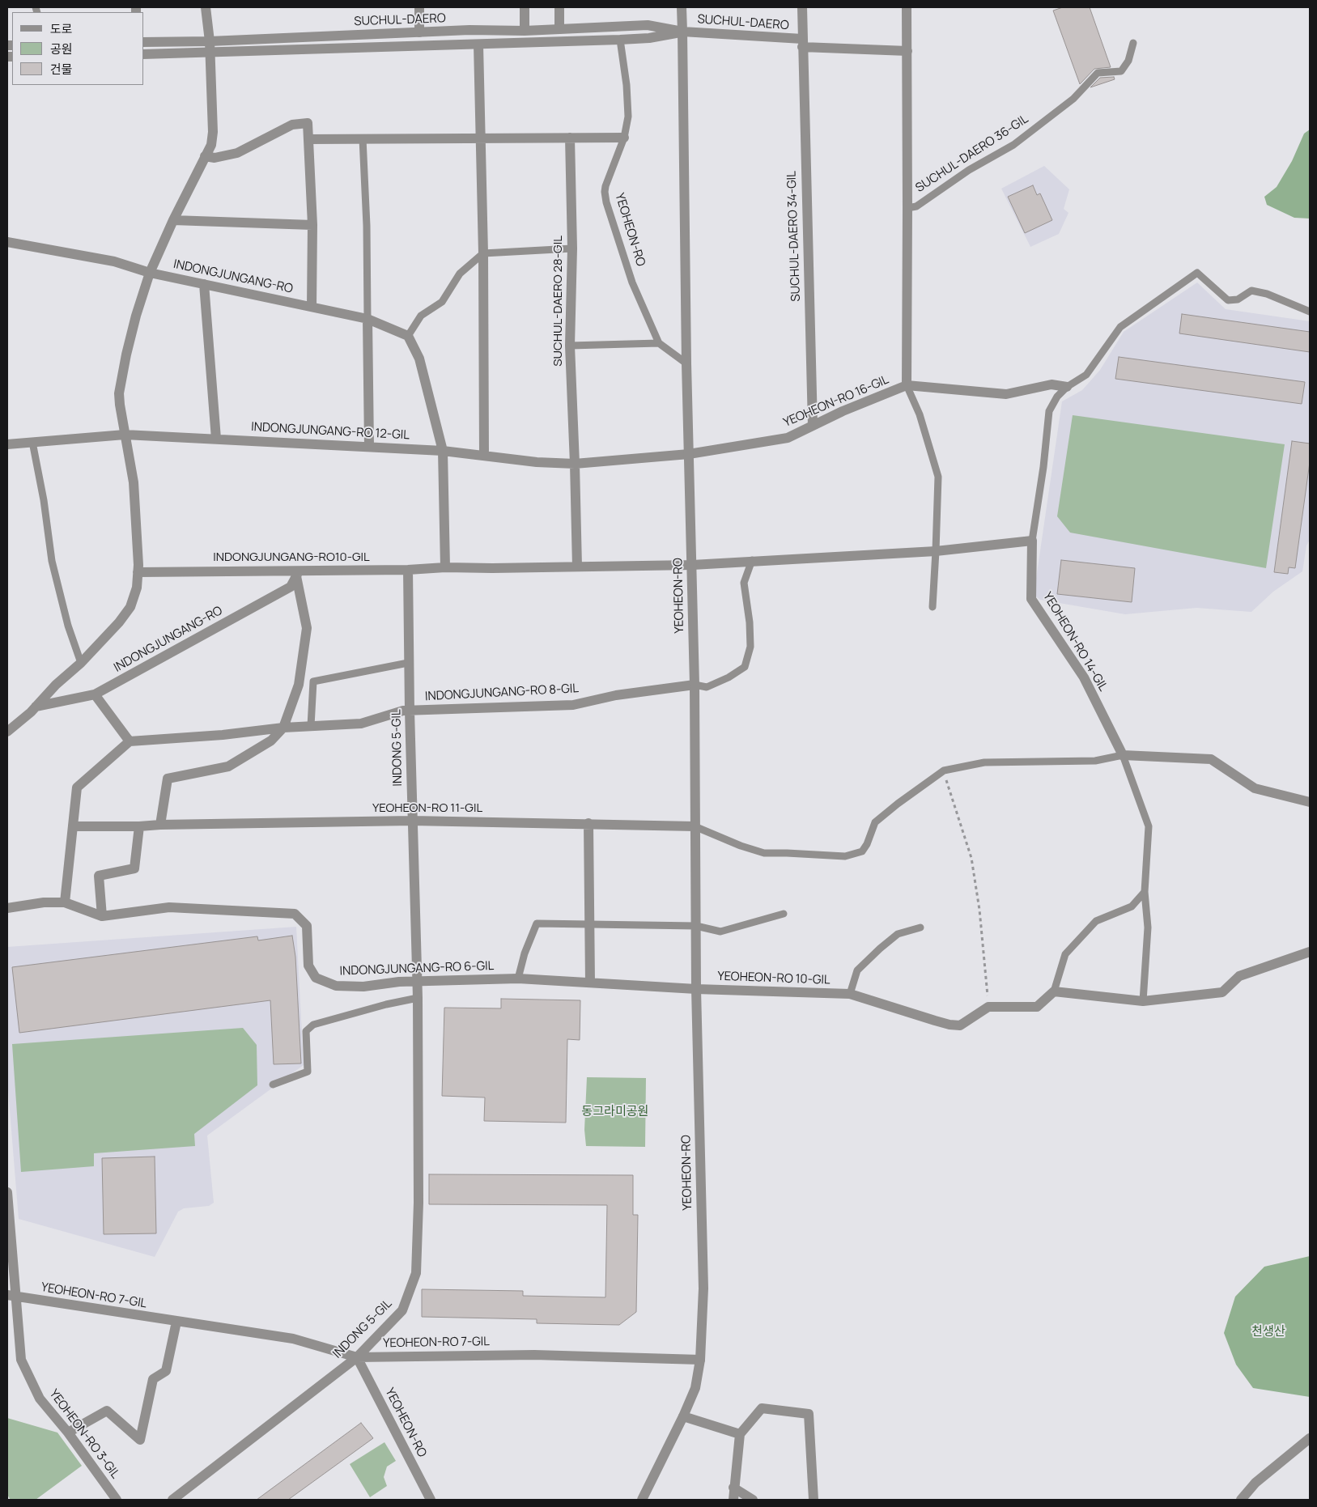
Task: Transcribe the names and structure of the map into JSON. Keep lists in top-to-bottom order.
{
  "streets": {
    "street": [
      "SUCHUL-DAERO",
      "SUCHUL-DAERO 36-GIL",
      "YEOHEON-RO",
      "SUCHUL-DAERO 34-GIL",
      "INDONGJUNGANG-RO",
      "SUCHUL-DAERO 28-GIL",
      "YEOHEON-RO 16-GIL",
      "INDONGJUNGANG-RO 12-GIL",
      "INDONGJUNGANG-RO10-GIL",
      "YEOHEON-RO 14-GIL",
      "INDONGJUNGANG-RO 8-GIL",
      "INDONG 5-GIL",
      "YEOHEON-RO 11-GIL",
      "INDONGJUNGANG-RO 6-GIL",
      "YEOHEON-RO 10-GIL",
      "YEOHEON-RO 7-GIL",
      "YEOHEON-RO 3-GIL"
    ]
  },
  "crossings": [
    ["SUCHUL-DAERO", "SUCHUL-DAERO 36-GIL"],
    ["SUCHUL-DAERO", "YEOHEON-RO"],
    ["SUCHUL-DAERO", "SUCHUL-DAERO 34-GIL"],
    ["SUCHUL-DAERO", "INDONGJUNGANG-RO"],
    ["SUCHUL-DAERO 36-GIL", "YEOHEON-RO 16-GIL"],
    ["YEOHEON-RO", "YEOHEON-RO 16-GIL"],
    ["YEOHEON-RO", "INDONGJUNGANG-RO 12-GIL"],
    ["YEOHEON-RO", "INDONGJUNGANG-RO10-GIL"],
    ["YEOHEON-RO", "INDONGJUNGANG-RO 8-GIL"],
    ["YEOHEON-RO", "INDONG 5-GIL"],
    ["YEOHEON-RO", "YEOHEON-RO 11-GIL"],
    ["YEOHEON-RO", "INDONGJUNGANG-RO 6-GIL"],
    ["YEOHEON-RO", "YEOHEON-RO 10-GIL"],
    ["YEOHEON-RO", "YEOHEON-RO 7-GIL"],
    ["SUCHUL-DAERO 34-GIL", "YEOHEON-RO 16-GIL"],
    ["INDONGJUNGANG-RO", "INDONGJUNGANG-RO 12-GIL"],
    ["INDONGJUNGANG-RO", "INDONGJUNGANG-RO10-GIL"],
    ["SUCHUL-DAERO 28-GIL", "INDONGJUNGANG-RO 12-GIL"],
    ["YEOHEON-RO 16-GIL", "INDONGJUNGANG-RO 12-GIL"],
    ["INDONGJUNGANG-RO10-GIL", "INDONG 5-GIL"],
    ["INDONGJUNGANG-RO 8-GIL", "INDONG 5-GIL"],
    ["INDONG 5-GIL", "YEOHEON-RO 11-GIL"],
    ["INDONG 5-GIL", "INDONGJUNGANG-RO 6-GIL"],
    ["INDONG 5-GIL", "YEOHEON-RO 7-GIL"],
    ["INDONGJUNGANG-RO 6-GIL", "YEOHEON-RO 10-GIL"],
    ["YEOHEON-RO 7-GIL", "YEOHEON-RO 3-GIL"]
  ],
  "parks": ["동그라미공원", "천생산"],
  "legend": ["도로", "공원", "건물"]
}
